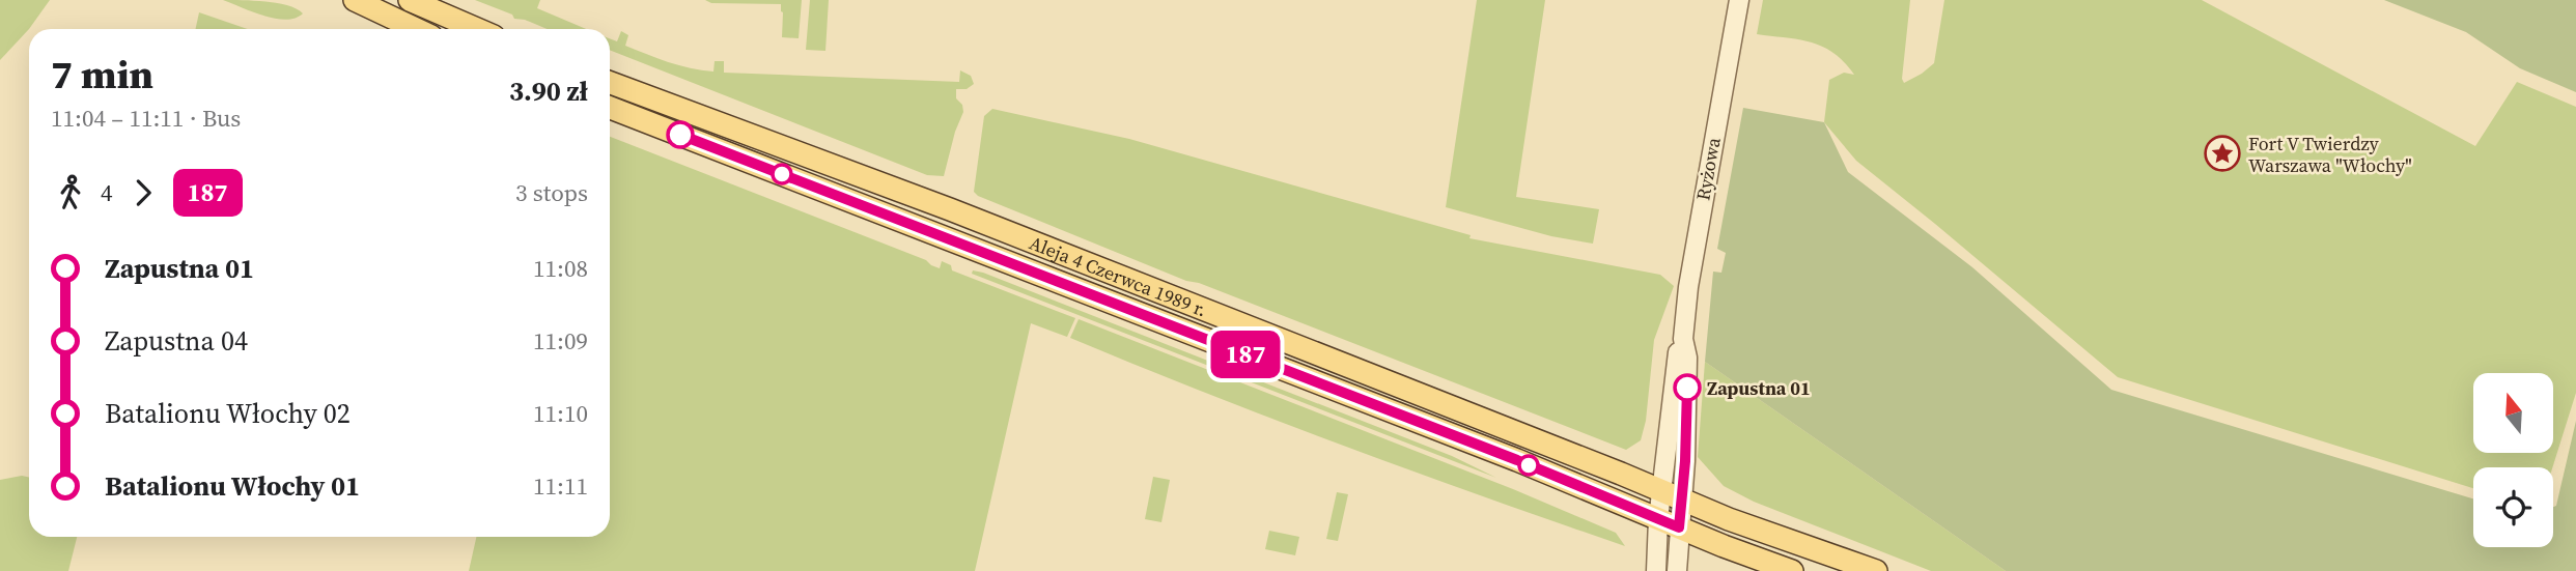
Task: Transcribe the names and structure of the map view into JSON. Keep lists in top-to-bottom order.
{
  "streets": {
    "main road": ["Aleja 4 Czerwca 1989 r."],
    "street": ["Ryżowa"]
  },
  "crossings": [
    ["Ryżowa", "Aleja 4 Czerwca 1989 r."]
  ],
  "places": {
    "place": ["Fort V Twierdzy Warszawa \"Włochy\""],
    "other": ["Zapustna 01"]
  },
  "lines": ["bus line 187"],
  "north": "top",
  "page": {
    "on_map": "187",
    "heading": ["7 min", "11:04 – 11:11 · Bus", "3.90 zł"],
    "legs": ["4", "187", "3 stops"],
    "list": [
      {
        "name": "Zapustna 01",
        "value": "11:08"
      },
      {
        "name": "Zapustna 04",
        "value": "11:09"
      },
      {
        "name": "Batalionu Włochy 02",
        "value": "11:10"
      },
      {
        "name": "Batalionu Włochy 01",
        "value": "11:11"
      }
    ]
  }
}
